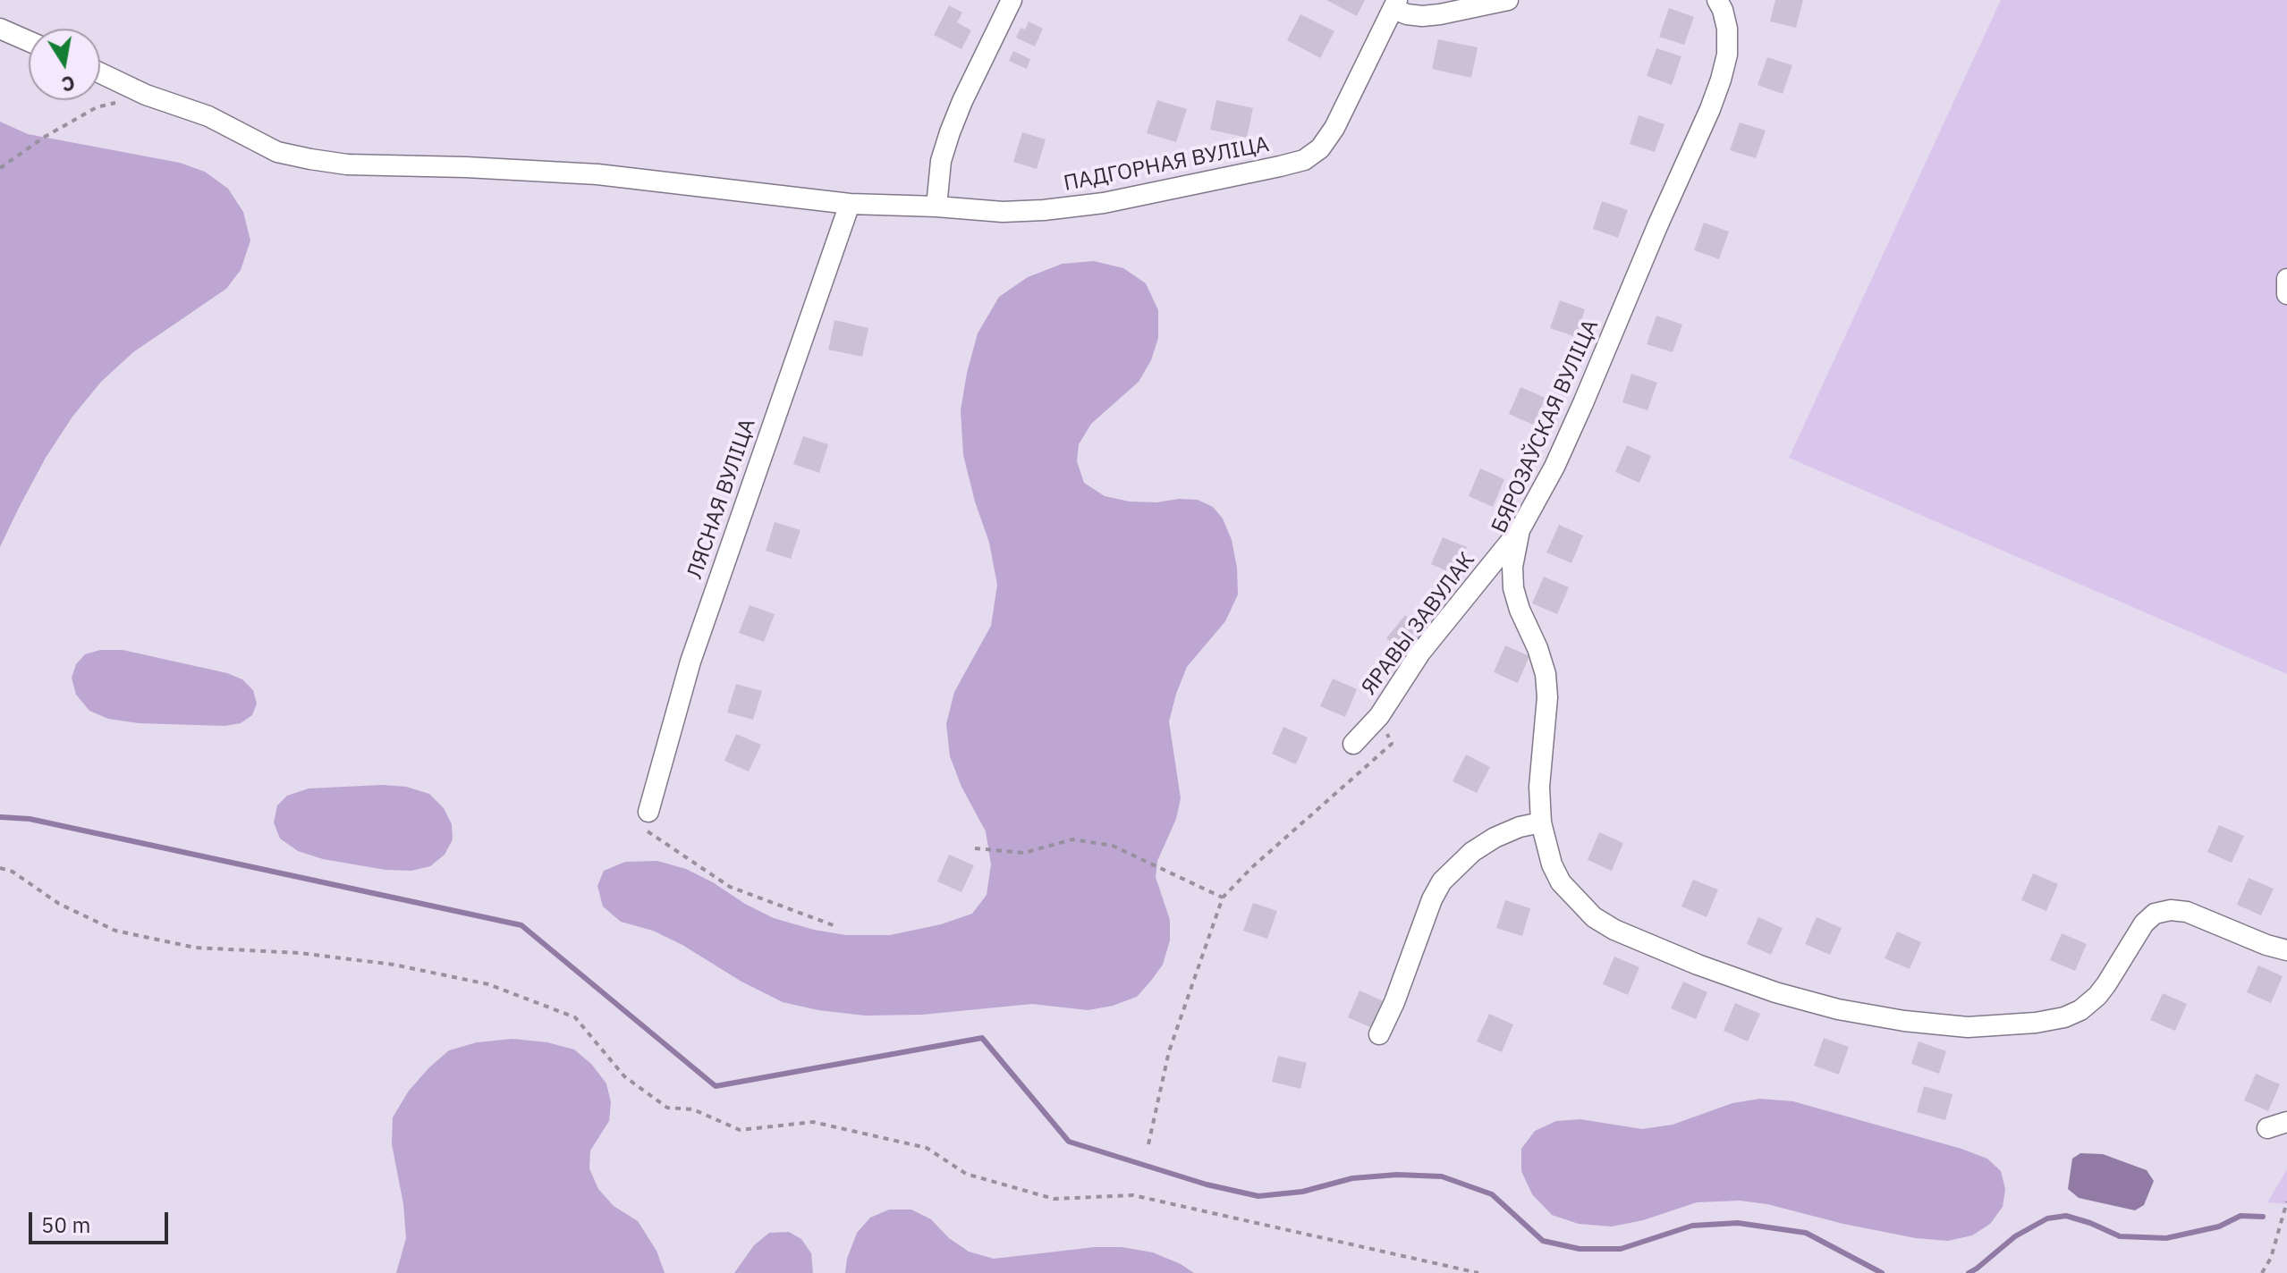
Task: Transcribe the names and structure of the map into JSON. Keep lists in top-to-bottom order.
{
  "streets": {
    "street": [
      "ПАДГОРНАЯ ВУЛІЦА",
      "БЯРОЗАЎСКАЯ ВУЛІЦА",
      "ЛЯСНАЯ ВУЛІЦА",
      "ЯРАВЫ ЗАВУЛАК"
    ]
  },
  "crossings": [
    ["ПАДГОРНАЯ ВУЛІЦА", "ЛЯСНАЯ ВУЛІЦА"],
    ["БЯРОЗАЎСКАЯ ВУЛІЦА", "ЯРАВЫ ЗАВУЛАК"]
  ],
  "scale_bar": "50 m",
  "north": "bottom"
}
